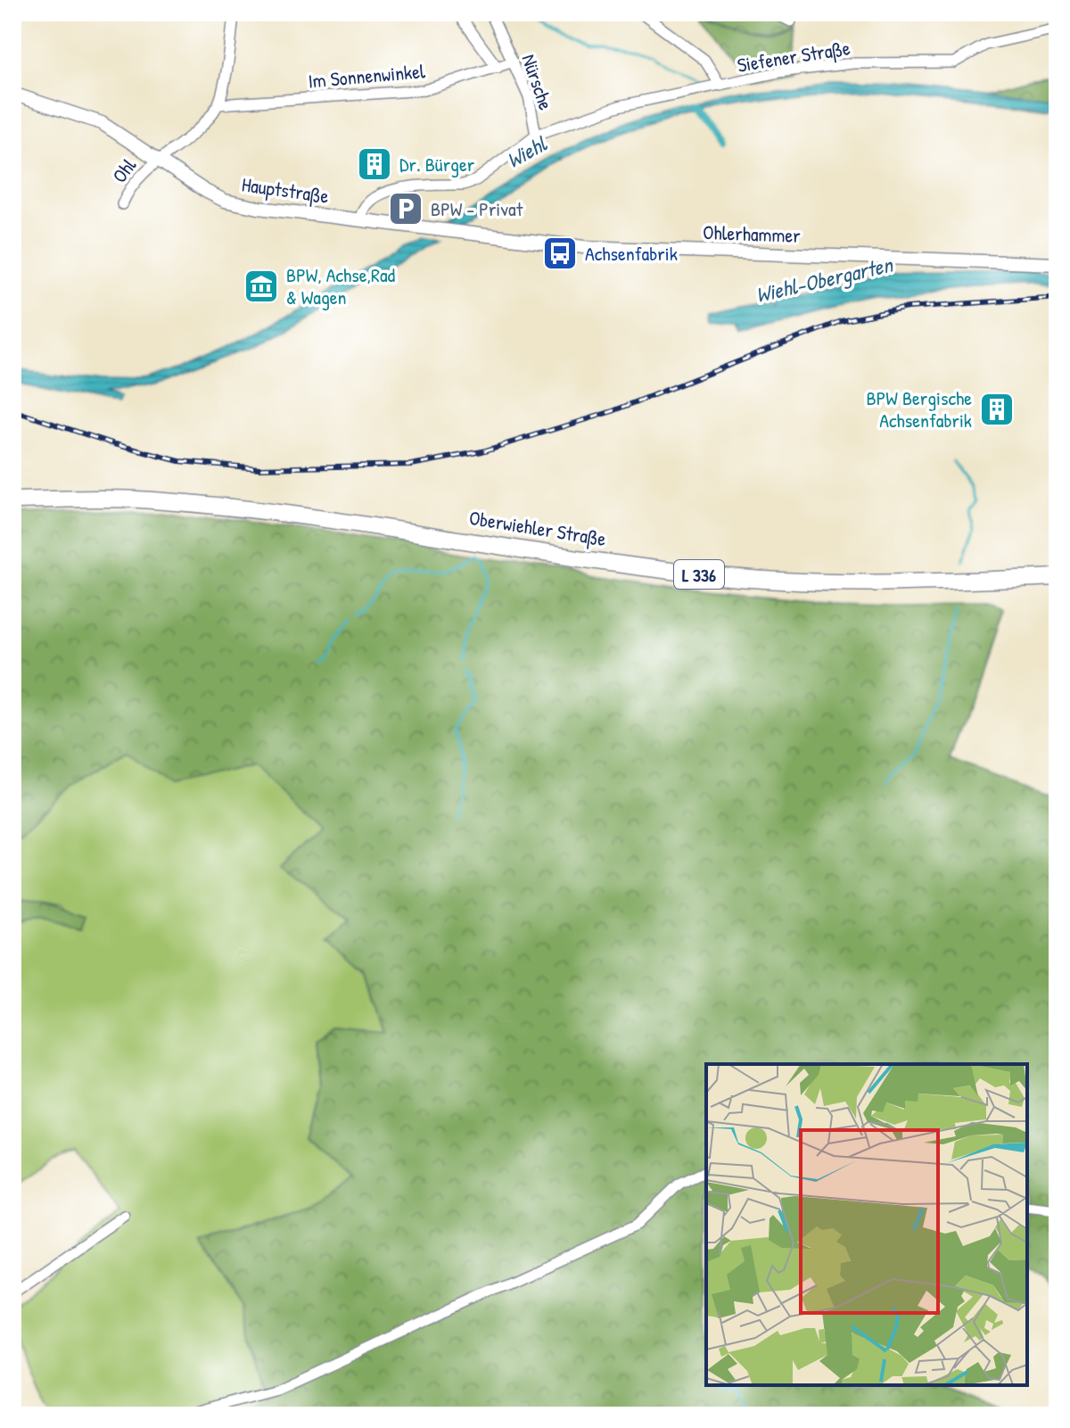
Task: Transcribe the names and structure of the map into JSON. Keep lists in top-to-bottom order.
{
  "streets": {
    "main road": ["Oberwiehler Straße", "L 336"],
    "street": [
      "Siefener Straße",
      "Im Sonnenwinkel",
      "Nürsche",
      "Ohl",
      "Hauptstraße",
      "Ohlerhammer"
    ]
  },
  "crossings": [
    ["Siefener Straße", "Nürsche"],
    ["Im Sonnenwinkel", "Nürsche"],
    ["Im Sonnenwinkel", "Ohl"],
    ["Nürsche", "Hauptstraße"],
    ["Nürsche", "Ohlerhammer"],
    ["Ohl", "Hauptstraße"],
    ["Hauptstraße", "Ohlerhammer"]
  ],
  "water": ["Wiehl", "Wiehl-Obergarten"],
  "places": {
    "building": ["Dr. Bürger", "BPW Bergische Achsenfabrik"],
    "parking": ["BPW - Privat"],
    "bus stop": ["Achsenfabrik"],
    "museum": ["BPW, Achse,Rad & Wagen"]
  }
}
